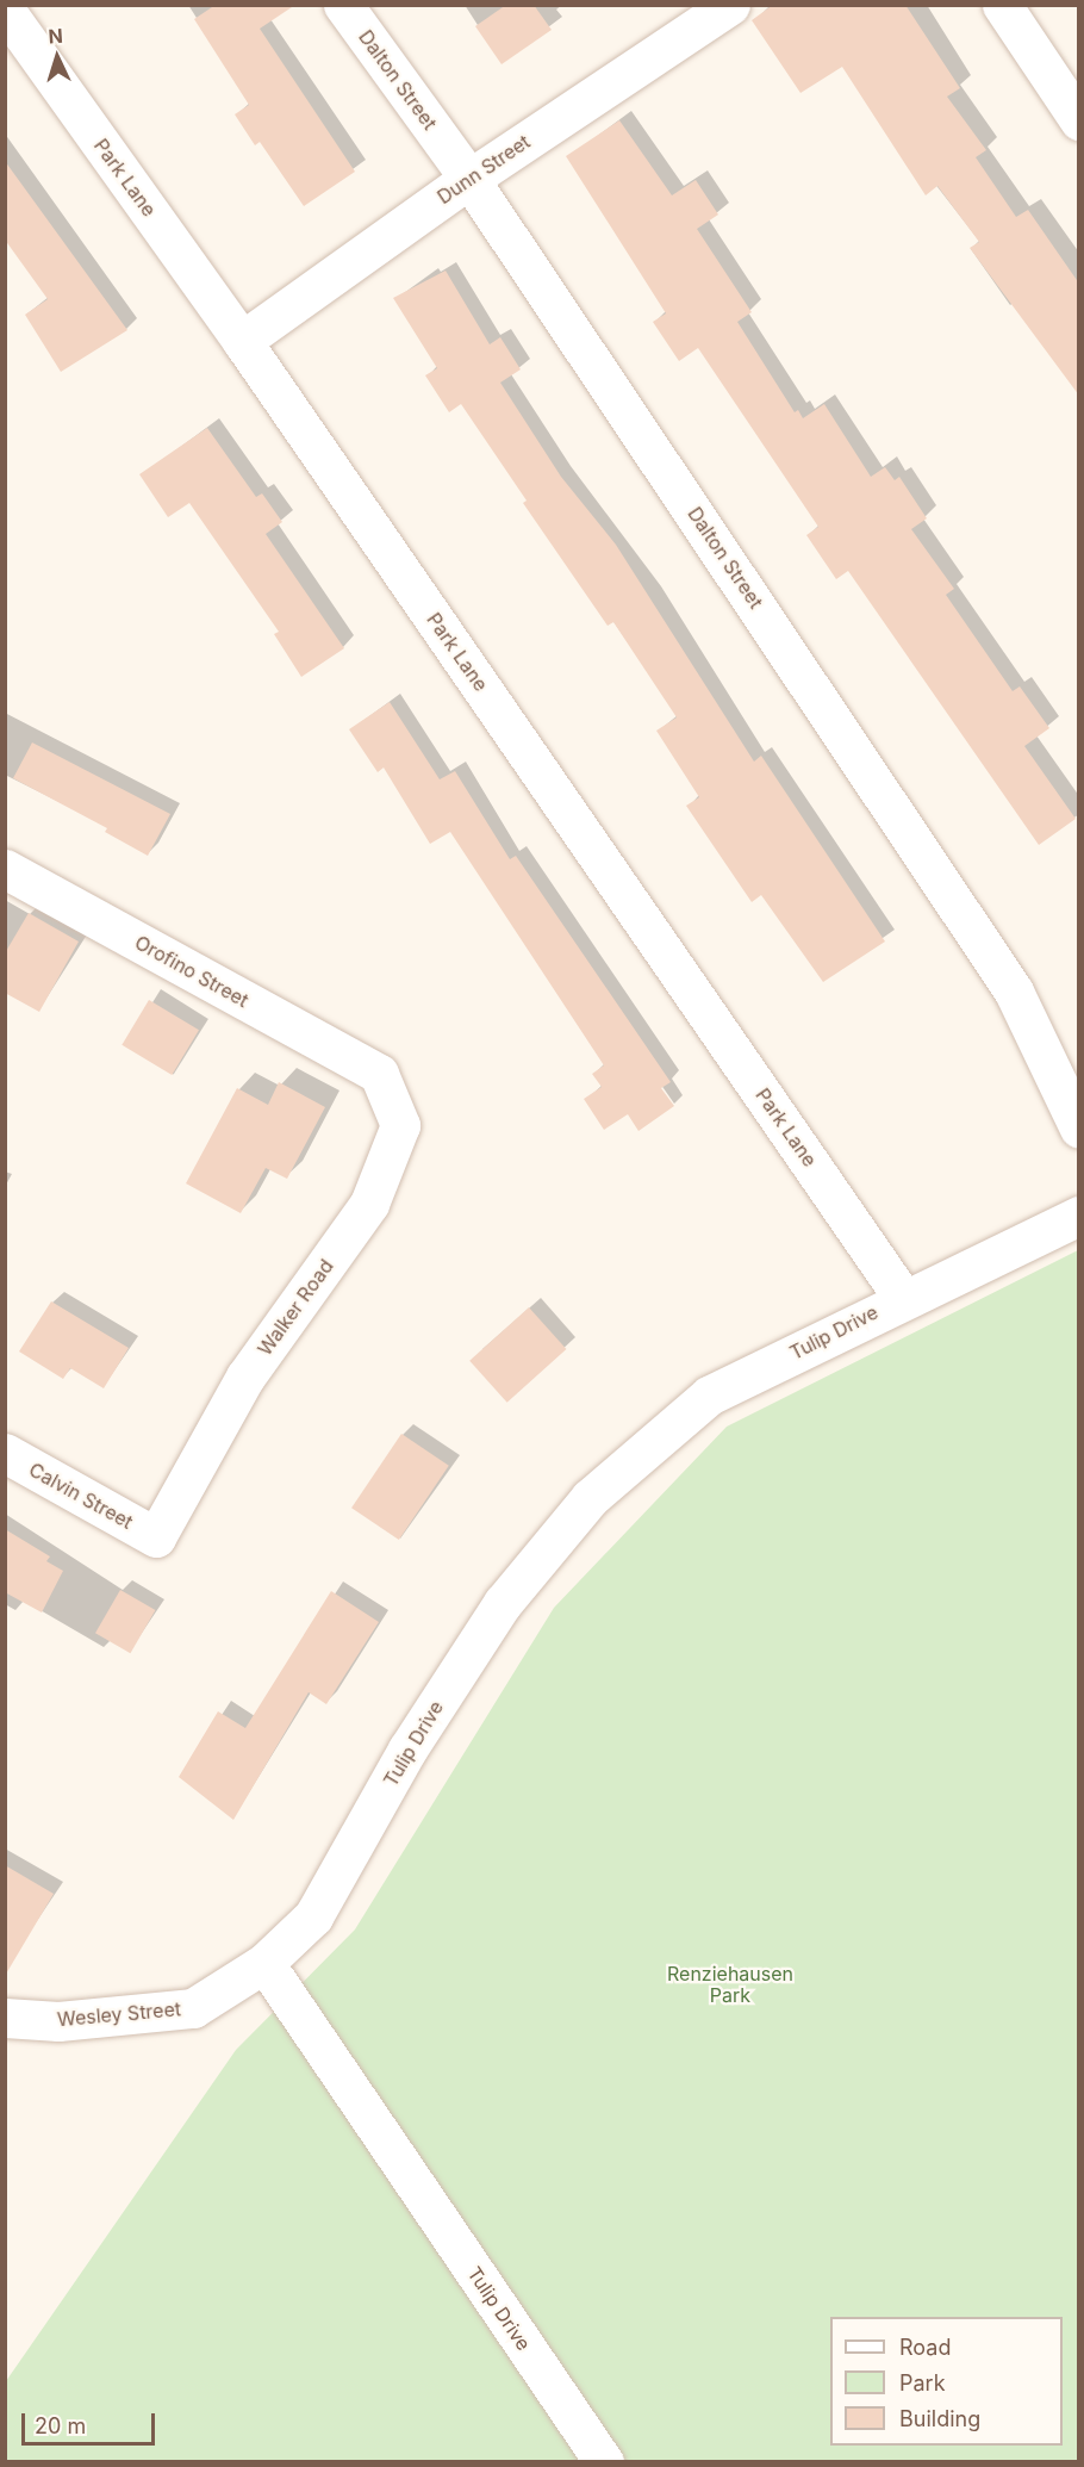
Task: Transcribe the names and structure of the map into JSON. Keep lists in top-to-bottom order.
{
  "streets": {
    "street": [
      "Dalton Street",
      "Dunn Street",
      "Park Lane",
      "Orofino Street",
      "Walker Road",
      "Tulip Drive",
      "Calvin Street",
      "Wesley Street"
    ]
  },
  "crossings": [
    ["Dalton Street", "Dunn Street"],
    ["Dunn Street", "Park Lane"],
    ["Park Lane", "Tulip Drive"],
    ["Orofino Street", "Walker Road"],
    ["Walker Road", "Calvin Street"],
    ["Tulip Drive", "Wesley Street"]
  ],
  "parks": ["Renziehausen Park"],
  "legend": ["Road", "Park", "Building"],
  "scale_bar": "20 m",
  "north": "top"
}
